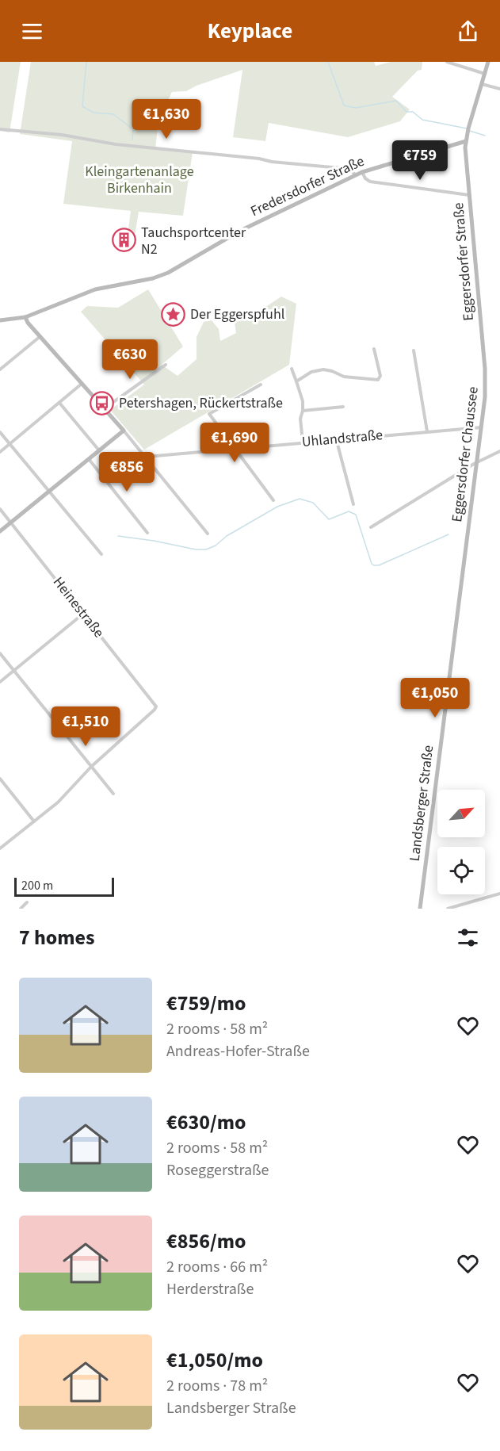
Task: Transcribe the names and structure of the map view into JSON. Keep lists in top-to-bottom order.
{
  "streets": {
    "main road": [
      "Fredersdorfer Straße",
      "Eggersdorfer Straße",
      "Eggersdorfer Chaussee",
      "Landsberger Straße"
    ],
    "street": ["Uhlandstraße", "Heinestraße"]
  },
  "crossings": [
    ["Fredersdorfer Straße", "Eggersdorfer Straße"],
    ["Eggersdorfer Straße", "Eggersdorfer Chaussee"],
    ["Uhlandstraße", "Eggersdorfer Chaussee"],
    ["Eggersdorfer Chaussee", "Landsberger Straße"]
  ],
  "parks": ["Kleingartenanlage Birkenhain"],
  "places": {
    "building": ["Tauchsportcenter N2"],
    "place": ["Der Eggerspfuhl"],
    "bus stop": ["Petershagen, Rückertstraße"]
  },
  "scale_bar": "200 m",
  "north": "top right",
  "page": {
    "header": "Keyplace",
    "price": [
      "€1,630",
      "€759",
      "€630",
      "€1,690",
      "€856",
      "€1,050",
      "€1,510"
    ],
    "scale": "200 m",
    "heading": "7 homes",
    "list": [
      {
        "name": "€759/mo",
        "note": "2 rooms · 58 m² · Andreas-Hofer-Straße"
      },
      {
        "name": "€630/mo",
        "note": "2 rooms · 58 m² · Roseggerstraße"
      },
      {
        "name": "€856/mo",
        "note": "2 rooms · 66 m² · Herderstraße"
      },
      {
        "name": "€1,050/mo",
        "note": "2 rooms · 78 m² · Landsberger Straße"
      }
    ]
  }
}
